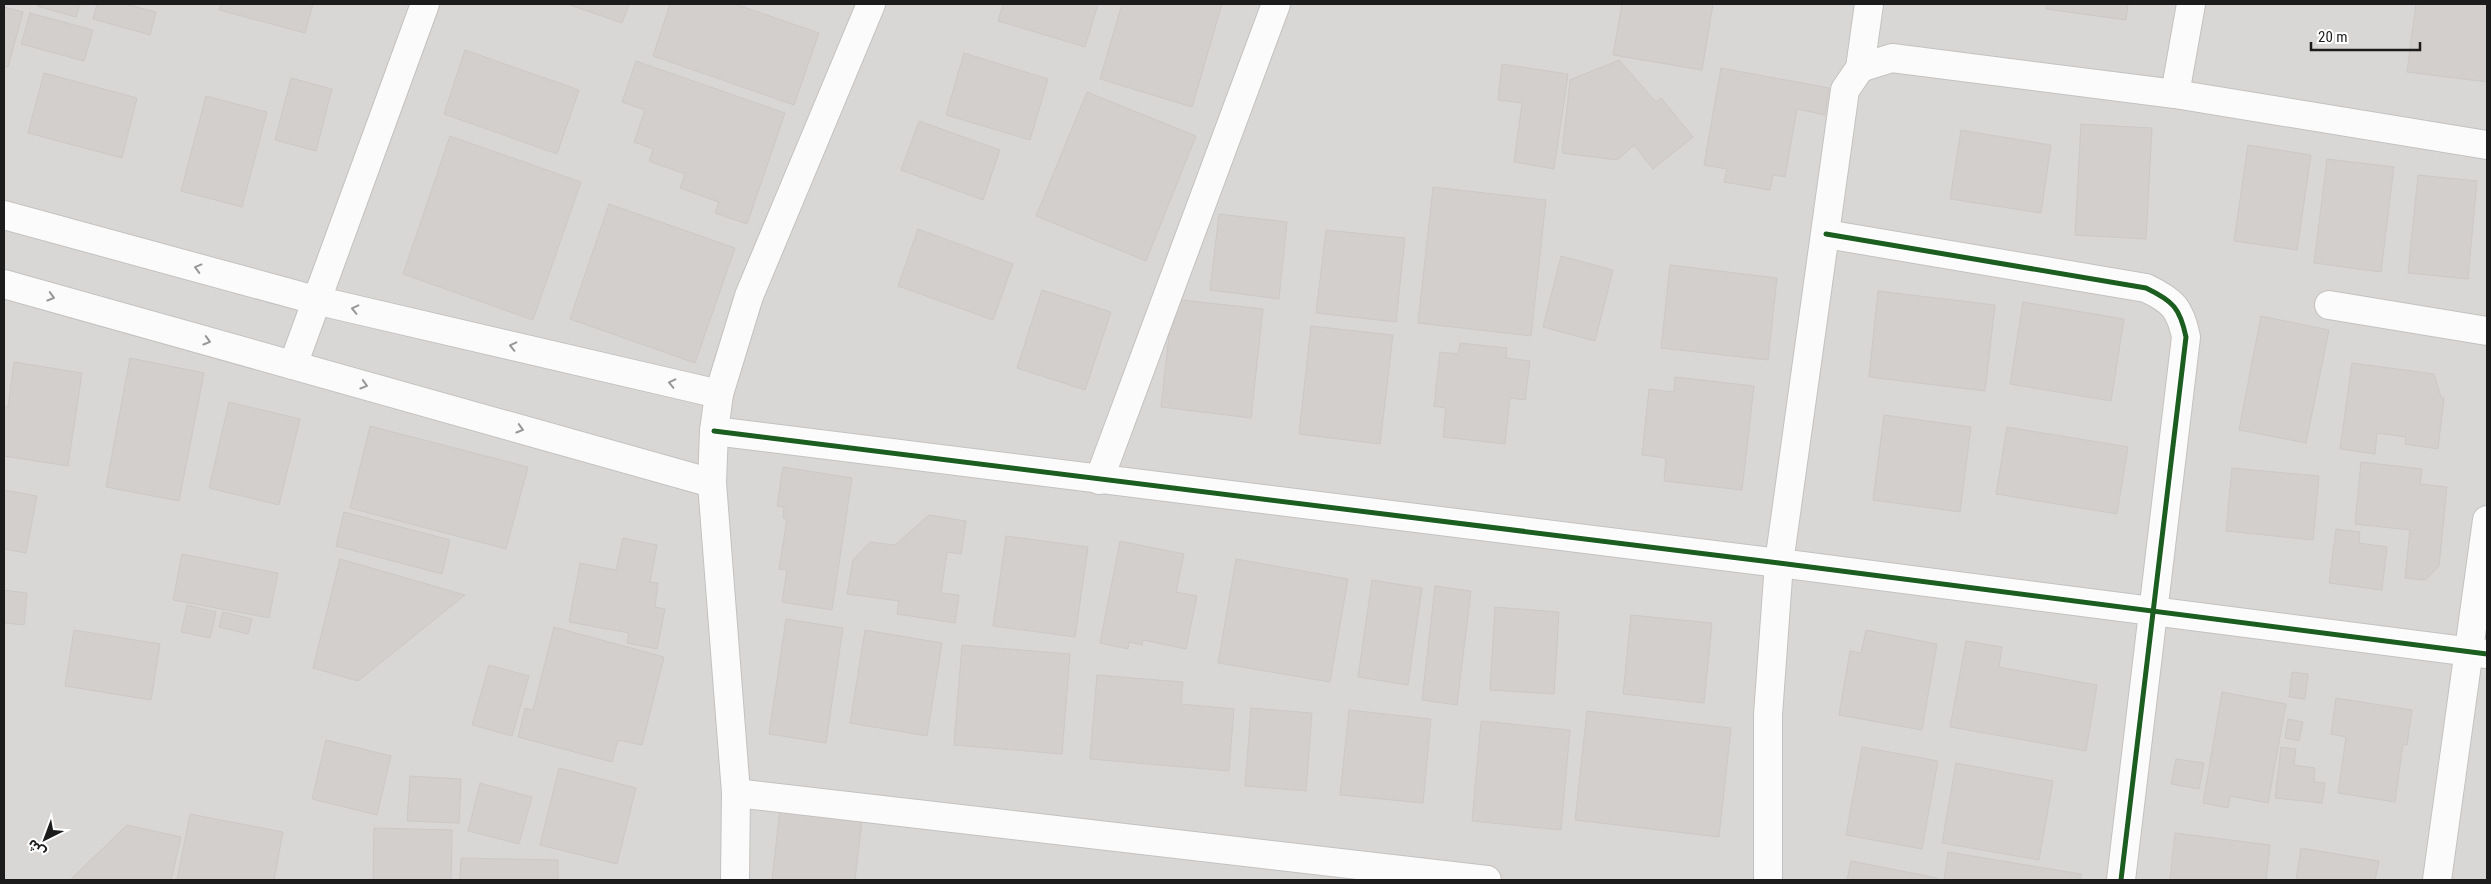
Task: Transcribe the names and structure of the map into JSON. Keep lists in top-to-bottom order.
{
  "scale_bar": "20 m",
  "north": "bottom left"
}
